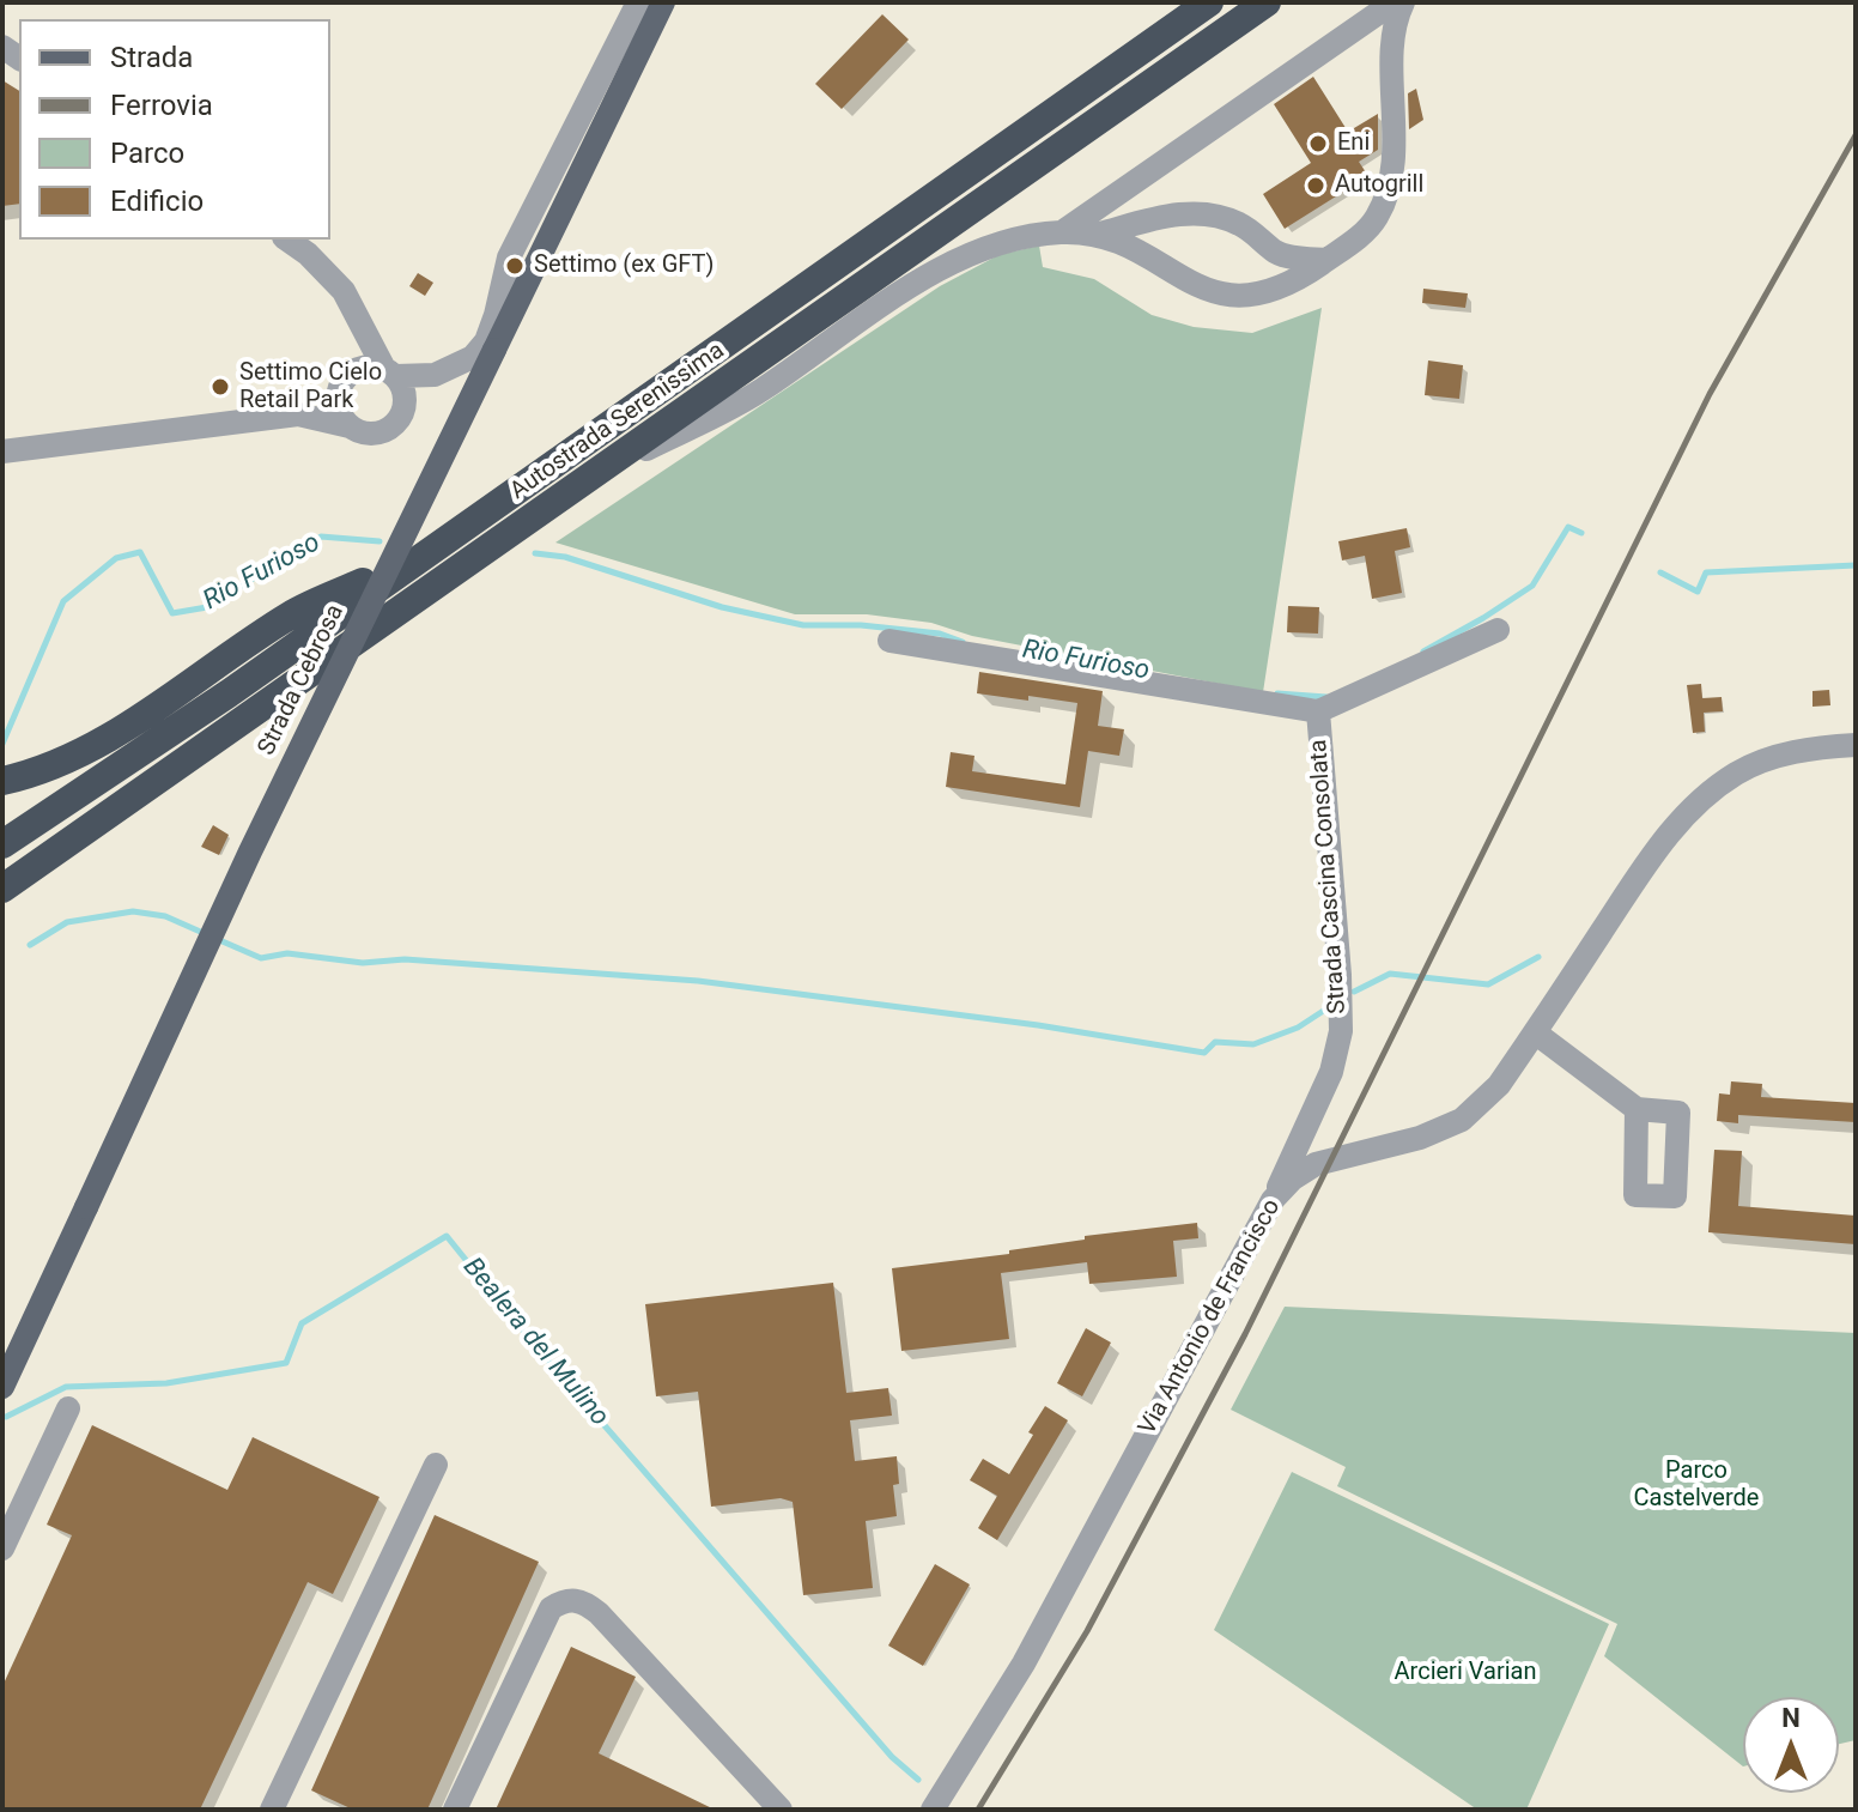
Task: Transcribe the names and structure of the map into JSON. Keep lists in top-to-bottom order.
{
  "streets": {
    "highway": ["Autostrada Serenissima"],
    "main road": ["Strada Cebrosa"],
    "street": ["Strada Cascina Consolata", "Via Antonio de Francisco"]
  },
  "crossings": [
    ["Strada Cascina Consolata", "Via Antonio de Francisco"]
  ],
  "water": ["Rio Furioso", "Bealera del Mulino"],
  "parks": ["Parco Castelverde", "Arcieri Varian"],
  "places": [
    "Eni",
    "Autogrill",
    "Settimo (ex GFT)",
    "Settimo Cielo Retail Park"
  ],
  "legend": [
    "Strada",
    "Ferrovia",
    "Parco",
    "Edificio"
  ],
  "north": "top"
}
